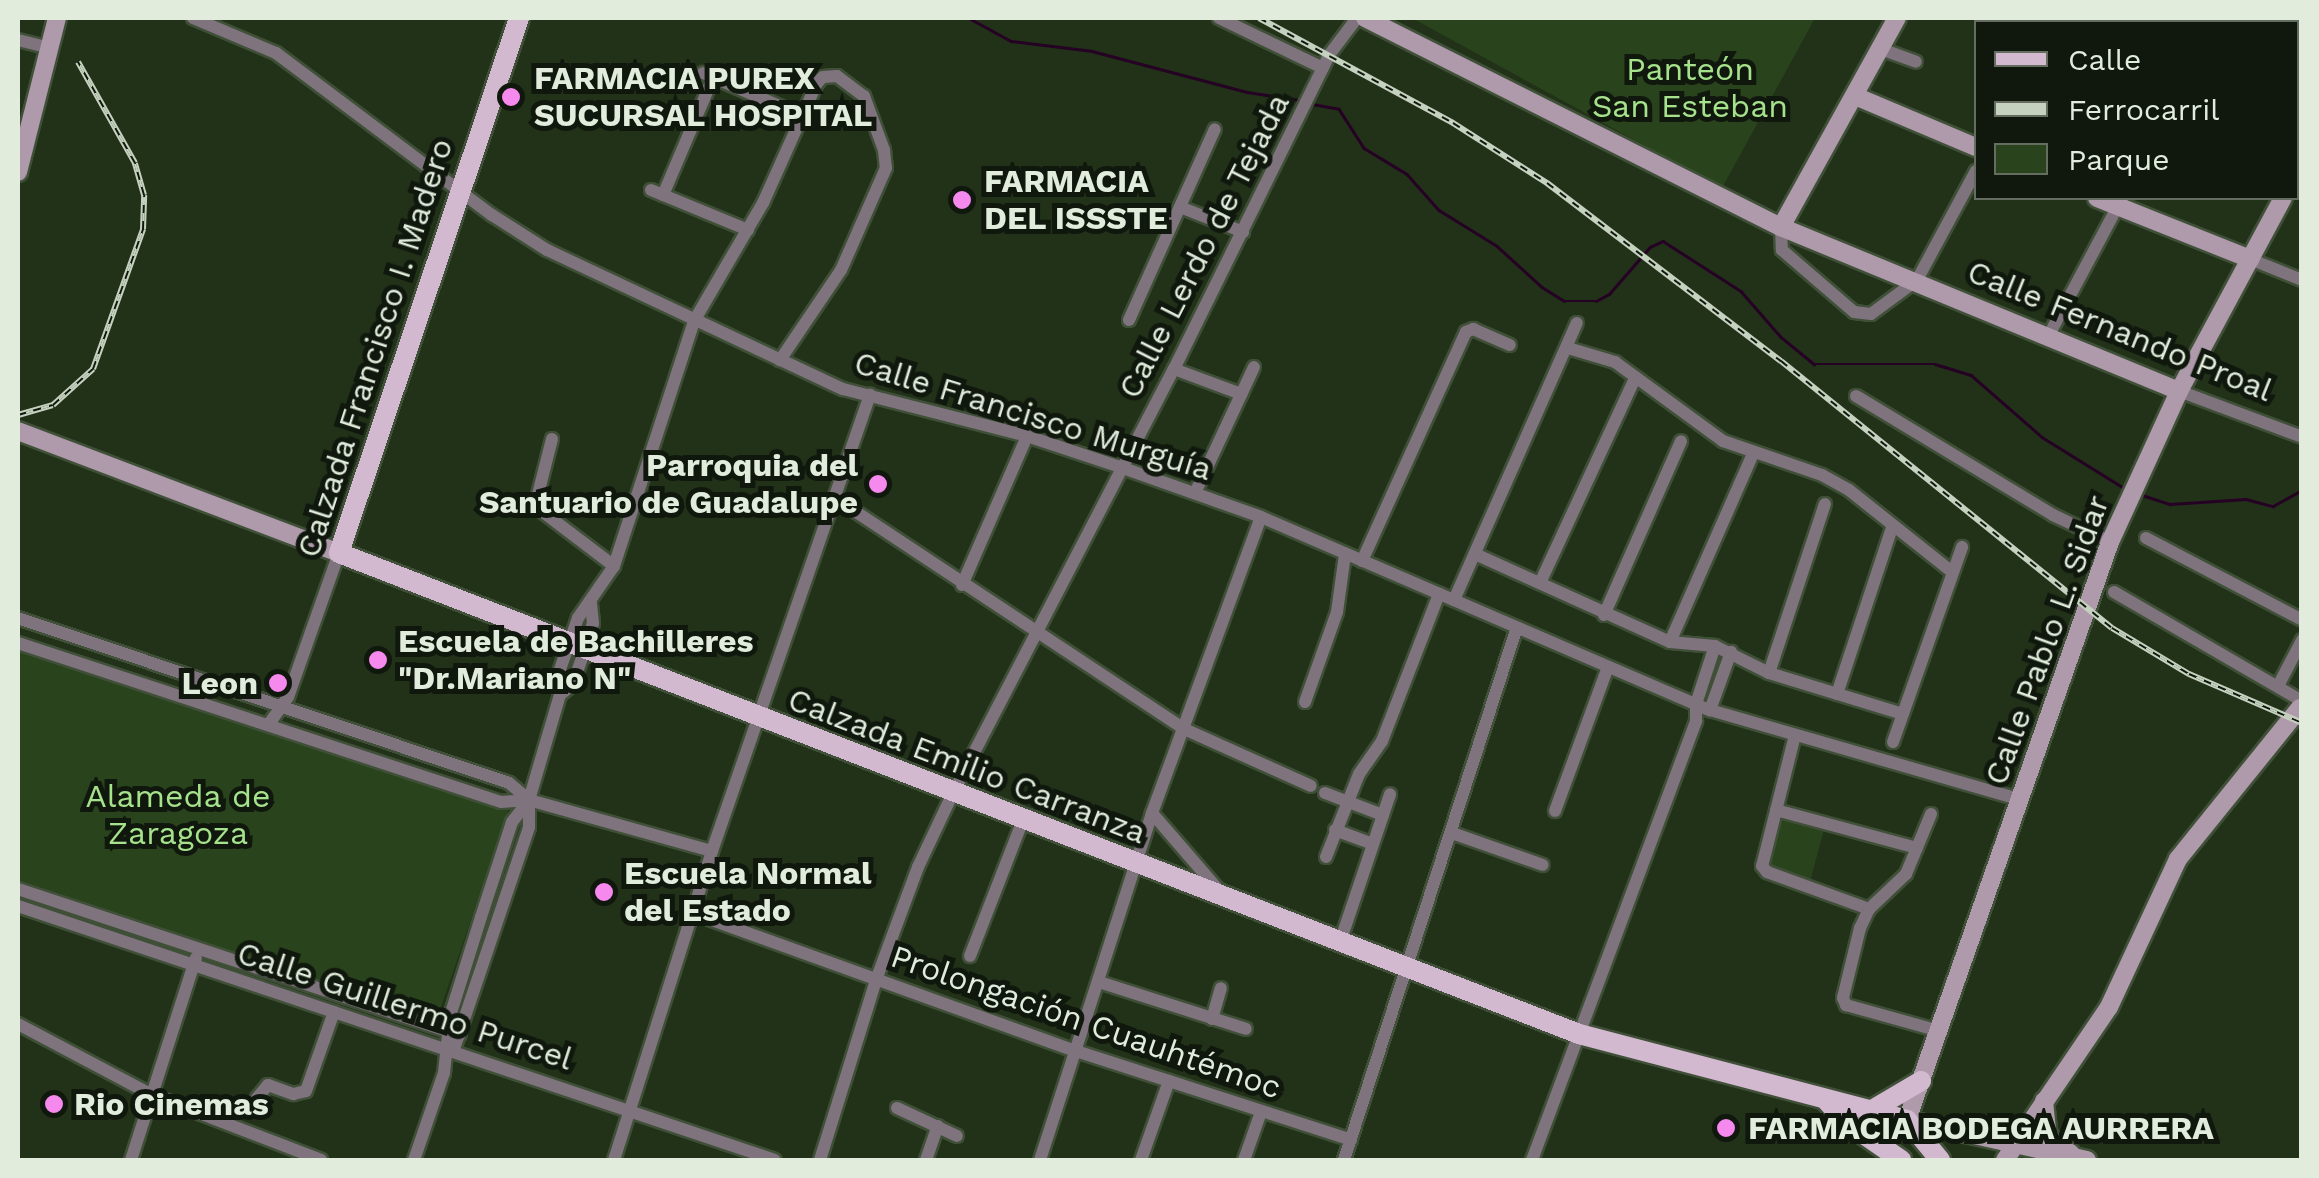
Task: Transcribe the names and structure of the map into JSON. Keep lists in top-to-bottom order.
{
  "streets": {
    "main road": ["Calzada Francisco I. Madero", "Calzada Emilio Carranza"],
    "street": [
      "Calle Lerdo de Tejada",
      "Calle Fernando Proal",
      "Calle Francisco Murguía",
      "Calle Pablo L. Sidar",
      "Calle Guillermo Purcel",
      "Prolongación Cuauhtémoc"
    ]
  },
  "crossings": [
    ["Calle Lerdo de Tejada", "Calle Francisco Murguía"],
    ["Calle Lerdo de Tejada", "Calzada Emilio Carranza"],
    ["Calle Lerdo de Tejada", "Prolongación Cuauhtémoc"],
    ["Calle Fernando Proal", "Calle Pablo L. Sidar"],
    ["Calzada Francisco I. Madero", "Calle Francisco Murguía"],
    ["Calzada Francisco I. Madero", "Calzada Emilio Carranza"],
    ["Calle Francisco Murguía", "Calle Pablo L. Sidar"],
    ["Calle Pablo L. Sidar", "Calzada Emilio Carranza"]
  ],
  "parks": ["Panteón San Esteban", "Alameda de Zaragoza"],
  "places": [
    "FARMACIA PUREX SUCURSAL HOSPITAL",
    "FARMACIA DEL ISSSTE",
    "Parroquia del Santuario de Guadalupe",
    "Escuela de Bachilleres \"Dr.Mariano N\"",
    "Leon",
    "Escuela Normal del Estado",
    "Rio Cinemas",
    "FARMACIA BODEGA AURRERA"
  ],
  "legend": ["Calle", "Ferrocarril", "Parque"]
}
